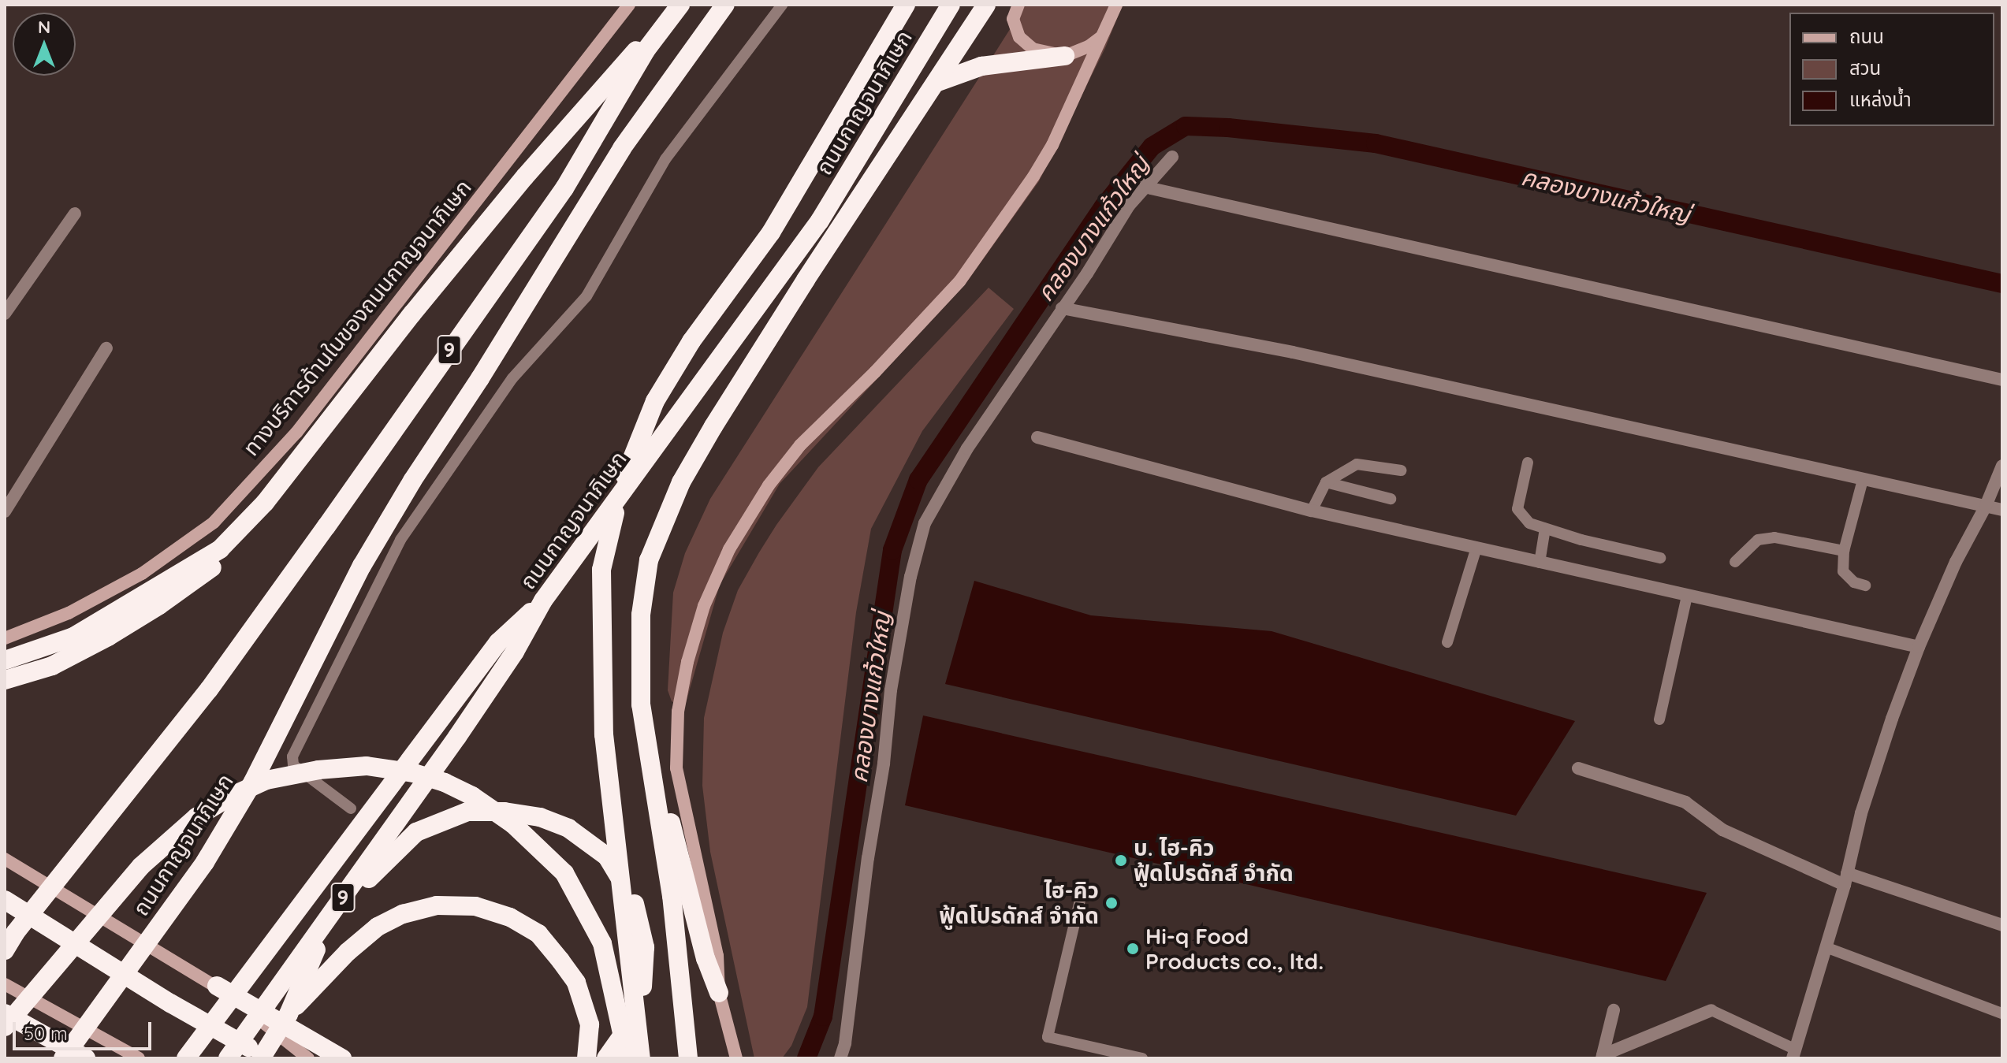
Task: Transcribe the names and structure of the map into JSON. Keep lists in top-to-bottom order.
{
  "streets": {
    "highway": ["ถนนกาญจนาภิเษก", "9"],
    "main road": ["ทางบริการด้านในของถนนกาญจนาภิเษก"]
  },
  "water": ["คลองบางแก้วใหญ่"],
  "places": ["บ. ไฮ-คิว ฟู้ดโปรดักส์ จำกัด", "ไฮ-คิว ฟู้ดโปรดักส์ จำกัด", "Hi-q Food Products co., ltd."],
  "legend": ["ถนน", "สวน", "แหล่งน้ำ"],
  "scale_bar": "50 m",
  "north": "top"
}
